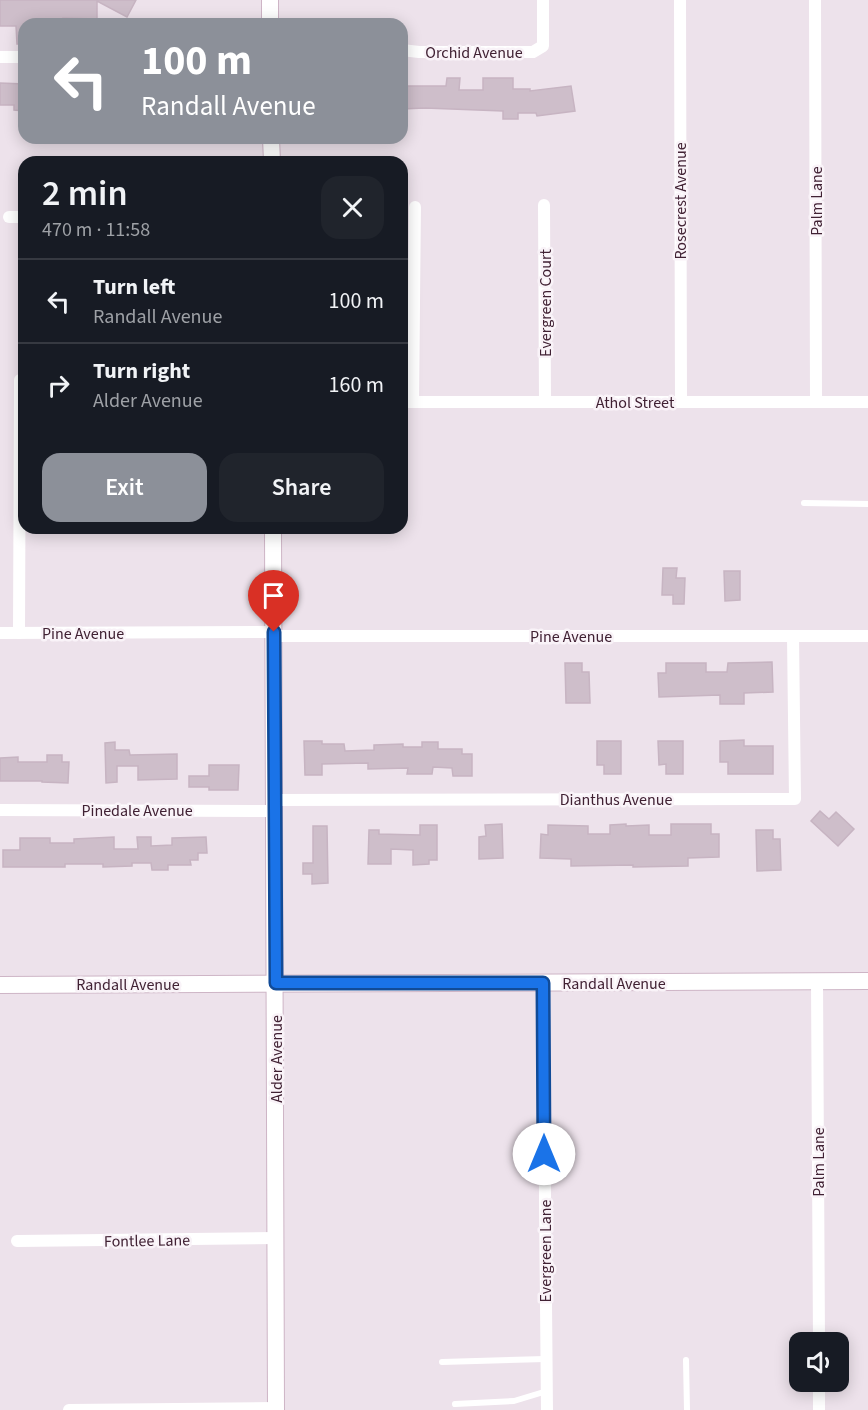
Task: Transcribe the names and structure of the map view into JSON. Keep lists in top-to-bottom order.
{
  "streets": {
    "main road": ["Randall Avenue", "Alder Avenue"],
    "street": [
      "Orchid Avenue",
      "Rosecrest Avenue",
      "Palm Lane",
      "Evergreen Court",
      "Athol Street",
      "Pine Avenue",
      "Dianthus Avenue",
      "Pinedale Avenue",
      "Fontlee Lane",
      "Evergreen Lane"
    ]
  },
  "crossings": [
    ["Rosecrest Avenue", "Athol Street"],
    ["Palm Lane", "Athol Street"],
    ["Palm Lane", "Randall Avenue"],
    ["Evergreen Court", "Athol Street"],
    ["Pine Avenue", "Dianthus Avenue"],
    ["Pine Avenue", "Alder Avenue"],
    ["Dianthus Avenue", "Pinedale Avenue"],
    ["Dianthus Avenue", "Alder Avenue"],
    ["Pinedale Avenue", "Alder Avenue"],
    ["Randall Avenue", "Alder Avenue"],
    ["Randall Avenue", "Evergreen Lane"],
    ["Alder Avenue", "Fontlee Lane"]
  ],
  "page": {
    "turn": ["100 m", "Randall Avenue"],
    "heading": ["2 min", "470 m · 11:58"],
    "list": [
      {
        "name": "Turn left",
        "note": "Randall Avenue",
        "value": "100 m"
      },
      {
        "name": "Turn right",
        "note": "Alder Avenue",
        "value": "160 m"
      }
    ],
    "buttons": ["Exit", "Share"]
  }
}
